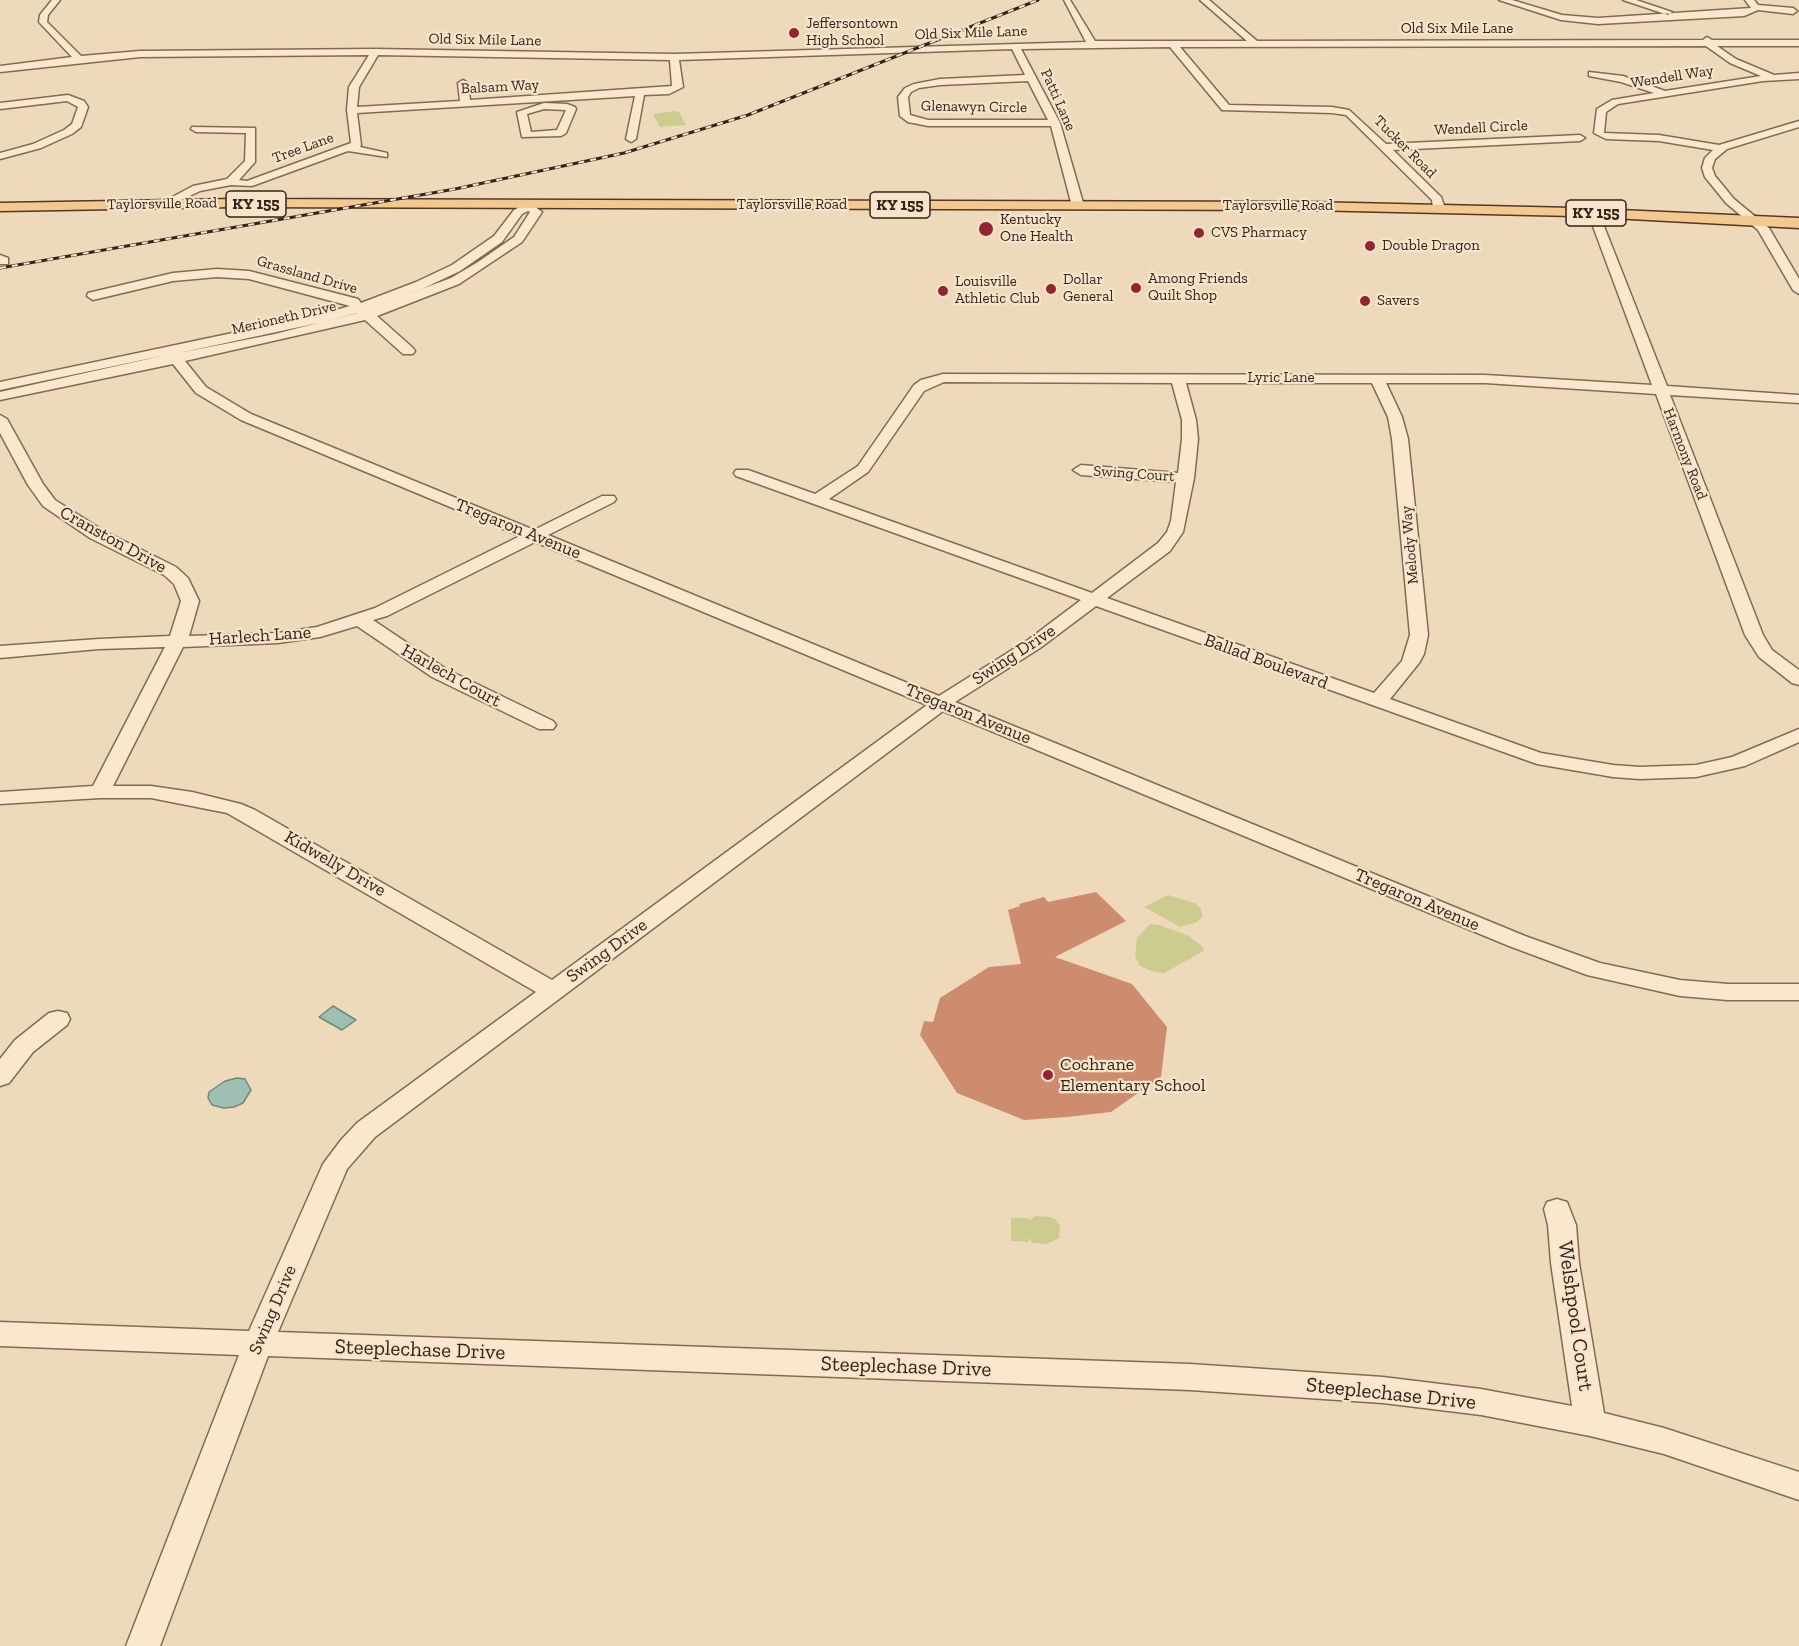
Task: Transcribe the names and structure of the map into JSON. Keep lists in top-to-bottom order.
{
  "streets": {
    "main road": ["Taylorsville Road", "KY 155"],
    "street": [
      "Old Six Mile Lane",
      "Wendell Way",
      "Balsam Way",
      "Patti Lane",
      "Glenawyn Circle",
      "Wendell Circle",
      "Tucker Road",
      "Tree Lane",
      "Grassland Drive",
      "Merioneth Drive",
      "Lyric Lane",
      "Harmony Road",
      "Swing Court",
      "Tregaron Avenue",
      "Cranston Drive",
      "Melody Way",
      "Harlech Lane",
      "Swing Drive",
      "Ballad Boulevard",
      "Harlech Court",
      "Kidwelly Drive",
      "Welshpool Court",
      "Steeplechase Drive"
    ]
  },
  "crossings": [
    ["Old Six Mile Lane", "Balsam Way"],
    ["Old Six Mile Lane", "Patti Lane"],
    ["Old Six Mile Lane", "Tucker Road"],
    ["Old Six Mile Lane", "Tree Lane"],
    ["Wendell Way", "Wendell Circle"],
    ["Balsam Way", "Tree Lane"],
    ["Patti Lane", "Glenawyn Circle"],
    ["Patti Lane", "Taylorsville Road"],
    ["Wendell Circle", "Tucker Road"],
    ["Tucker Road", "Taylorsville Road"],
    ["Tree Lane", "Taylorsville Road"],
    ["Taylorsville Road", "Merioneth Drive"],
    ["Taylorsville Road", "Harmony Road"],
    ["Grassland Drive", "Merioneth Drive"],
    ["Merioneth Drive", "Tregaron Avenue"],
    ["Lyric Lane", "Harmony Road"],
    ["Lyric Lane", "Melody Way"],
    ["Lyric Lane", "Swing Drive"],
    ["Lyric Lane", "Ballad Boulevard"],
    ["Swing Court", "Swing Drive"],
    ["Tregaron Avenue", "Harlech Lane"],
    ["Tregaron Avenue", "Swing Drive"],
    ["Cranston Drive", "Harlech Lane"],
    ["Cranston Drive", "Kidwelly Drive"],
    ["Melody Way", "Ballad Boulevard"],
    ["Harlech Lane", "Harlech Court"],
    ["Swing Drive", "Ballad Boulevard"],
    ["Swing Drive", "Kidwelly Drive"],
    ["Swing Drive", "Steeplechase Drive"],
    ["Welshpool Court", "Steeplechase Drive"]
  ],
  "places": [
    "Jeffersontown High School",
    "Kentucky One Health",
    "CVS Pharmacy",
    "Double Dragon",
    "Among Friends Quilt Shop",
    "Dollar General",
    "Louisville Athletic Club",
    "Savers",
    "Cochrane Elementary School"
  ]
}
